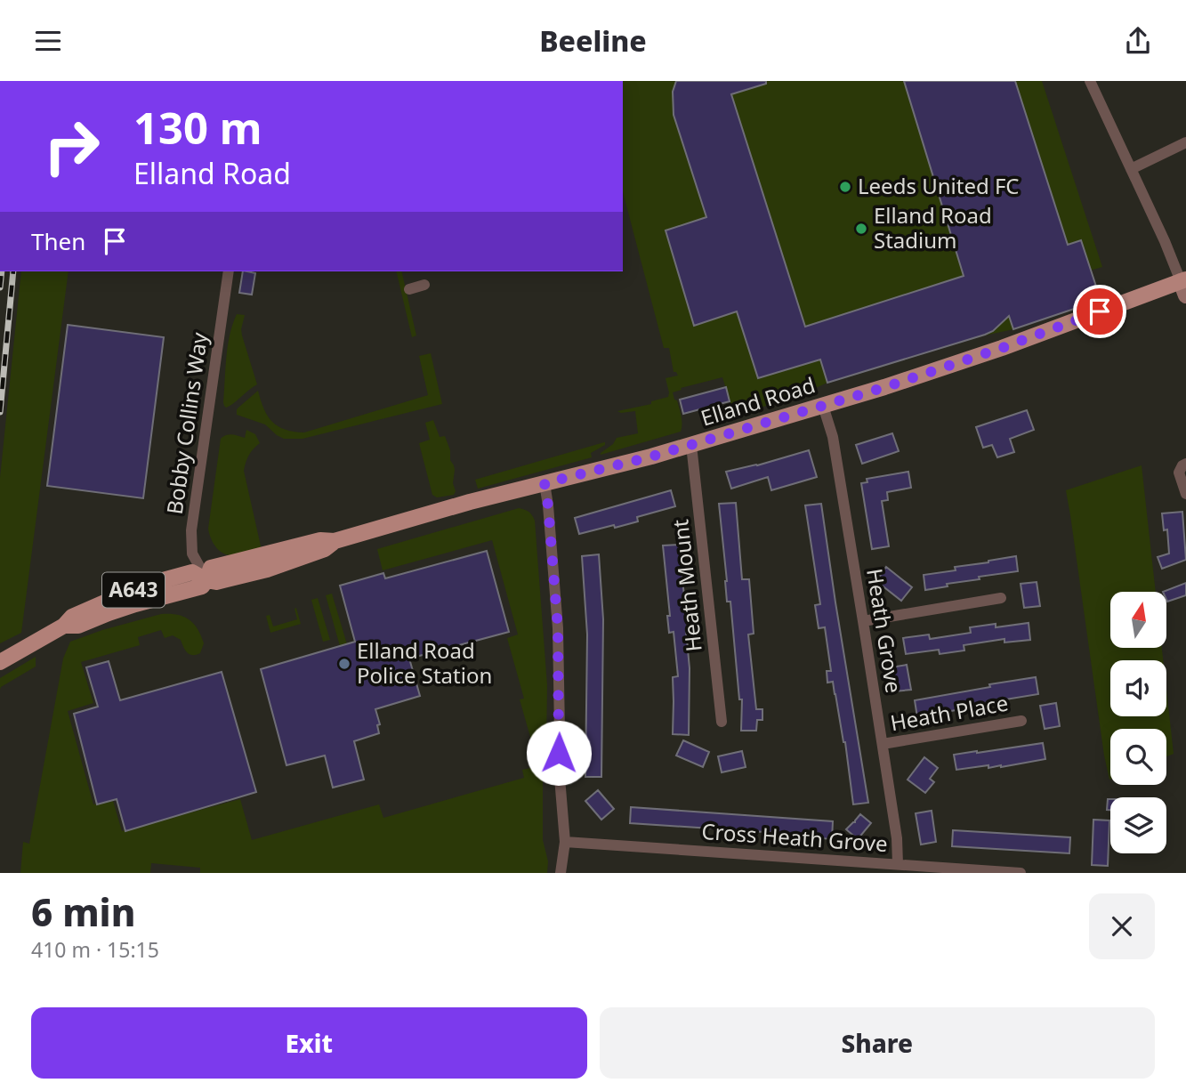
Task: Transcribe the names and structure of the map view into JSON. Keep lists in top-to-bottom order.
{
  "streets": {
    "main road": ["Elland Road", "A643"],
    "street": [
      "Bobby Collins Way",
      "Heath Mount",
      "Heath Grove",
      "Heath Place",
      "Cross Heath Grove"
    ]
  },
  "crossings": [
    ["Elland Road", "Bobby Collins Way"],
    ["Elland Road", "Heath Mount"],
    ["Elland Road", "Heath Grove"],
    ["Heath Grove", "Heath Place"],
    ["Heath Grove", "Cross Heath Grove"]
  ],
  "places": ["Leeds United FC", "Elland Road Stadium", "Elland Road Police Station"],
  "north": "top",
  "page": {
    "header": "Beeline",
    "turn": ["130 m", "Elland Road"],
    "then": "Then",
    "heading": ["6 min", "410 m · 15:15"],
    "buttons": ["Exit", "Share"]
  }
}
